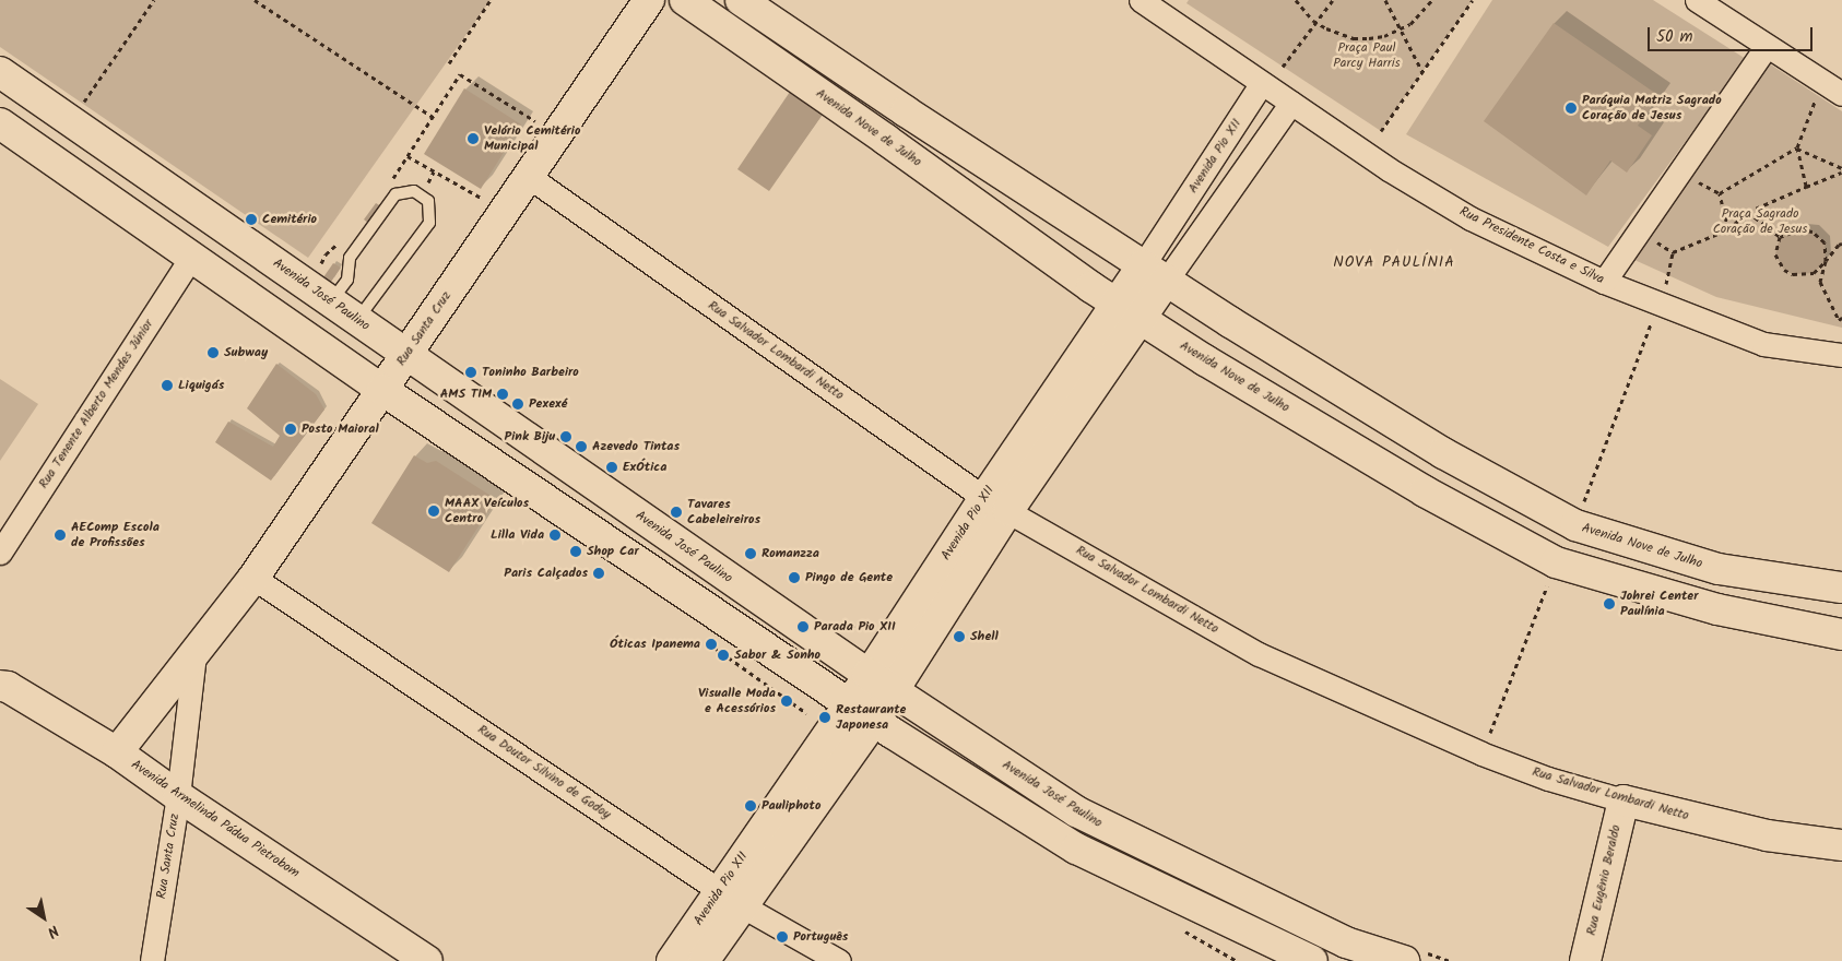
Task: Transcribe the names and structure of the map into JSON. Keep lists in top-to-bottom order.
{
  "streets": {
    "street": [
      "Avenida Nove de Julho",
      "Avenida Pio XII",
      "Rua Presidente Costa e Silva",
      "Avenida José Paulino",
      "Rua Santa Cruz",
      "Rua Salvador Lombardi Netto",
      "Rua Tenente Alberto Mendes Júnior",
      "Rua Doutor Silvino de Godoy",
      "Avenida Armelinda Pádua Pietrobom",
      "Rua Eugênio Beraldo"
    ]
  },
  "crossings": [
    ["Avenida Nove de Julho", "Avenida Pio XII"],
    ["Avenida Pio XII", "Rua Presidente Costa e Silva"],
    ["Avenida Pio XII", "Avenida José Paulino"],
    ["Avenida Pio XII", "Rua Salvador Lombardi Netto"],
    ["Avenida Pio XII", "Rua Doutor Silvino de Godoy"],
    ["Avenida José Paulino", "Rua Santa Cruz"],
    ["Rua Santa Cruz", "Rua Salvador Lombardi Netto"],
    ["Rua Santa Cruz", "Rua Doutor Silvino de Godoy"],
    ["Rua Santa Cruz", "Avenida Armelinda Pádua Pietrobom"],
    ["Rua Salvador Lombardi Netto", "Rua Eugênio Beraldo"]
  ],
  "districts": ["NOVA PAULÍNIA"],
  "parks": ["Praça Paul Parcy Harris", "Praça Sagrado Coração de Jesus"],
  "places": [
    "Paróquia Matriz Sagrado Coração de Jesus",
    "Velório Cemitério Municipal",
    "Cemitério",
    "Subway",
    "Toninho Barbeiro",
    "Liquigás",
    "AMS TIM",
    "Pexexé",
    "Posto Maioral",
    "Pink Biju",
    "Azevedo Tintas",
    "ExÓtica",
    "MAAX Veículos Centro",
    "Tavares Cabeleireiros",
    "AEComp Escola de Profissões",
    "Lilla Vida",
    "Shop Car",
    "Romanzza",
    "Paris Calçados",
    "Pingo de Gente",
    "Johrei Center Paulínia",
    "Parada Pio XII",
    "Shell",
    "Óticas Ipanema",
    "Sabor & Sonho",
    "Visualle Moda e Acessórios",
    "Restaurante Japonesa",
    "Pauliphoto",
    "Português"
  ],
  "scale_bar": "50 m",
  "north": "bottom right"
}
